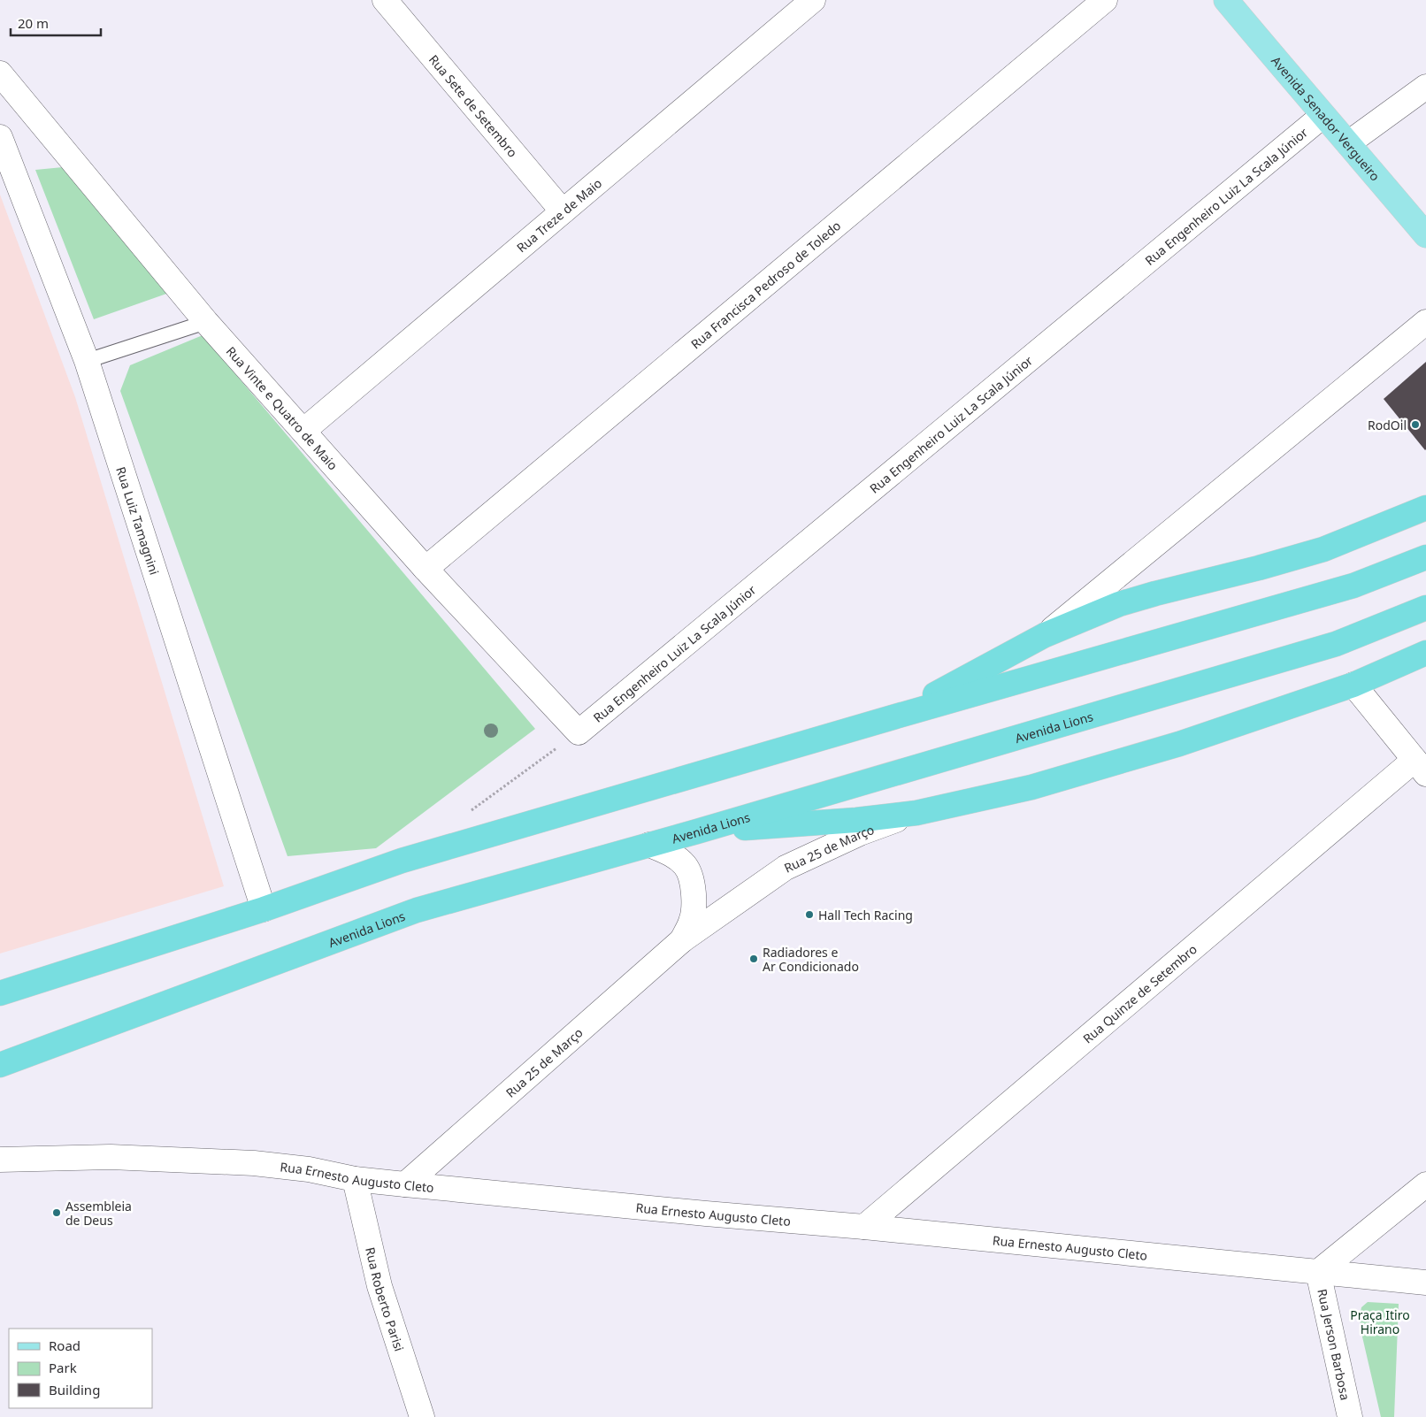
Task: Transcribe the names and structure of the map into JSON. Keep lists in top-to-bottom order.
{
  "streets": {
    "highway": ["Avenida Lions"],
    "main road": ["Avenida Senador Vergueiro"],
    "street": [
      "Rua Sete de Setembro",
      "Rua Engenheiro Luiz La Scala Júnior",
      "Rua Treze de Maio",
      "Rua Francisca Pedroso de Toledo",
      "Rua Vinte e Quatro de Maio",
      "Rua Luiz Tamagnini",
      "Rua 25 de Março",
      "Rua Quinze de Setembro",
      "Rua Ernesto Augusto Cleto",
      "Rua Roberto Parisi",
      "Rua Jerson Barbosa"
    ]
  },
  "crossings": [
    ["Rua Sete de Setembro", "Rua Treze de Maio"],
    ["Avenida Senador Vergueiro", "Rua Engenheiro Luiz La Scala Júnior"],
    ["Rua Engenheiro Luiz La Scala Júnior", "Rua Vinte e Quatro de Maio"],
    ["Rua Treze de Maio", "Rua Vinte e Quatro de Maio"],
    ["Rua Francisca Pedroso de Toledo", "Rua Vinte e Quatro de Maio"],
    ["Avenida Lions", "Rua 25 de Março"],
    ["Rua 25 de Março", "Rua Ernesto Augusto Cleto"],
    ["Rua Quinze de Setembro", "Rua Ernesto Augusto Cleto"],
    ["Rua Ernesto Augusto Cleto", "Rua Roberto Parisi"],
    ["Rua Ernesto Augusto Cleto", "Rua Jerson Barbosa"]
  ],
  "parks": ["Praça Itiro Hirano"],
  "places": [
    "RodOil",
    "Hall Tech Racing",
    "Radiadores e Ar Condicionado",
    "Assembleia de Deus"
  ],
  "legend": ["Road", "Park", "Building"],
  "scale_bar": "20 m"
}
